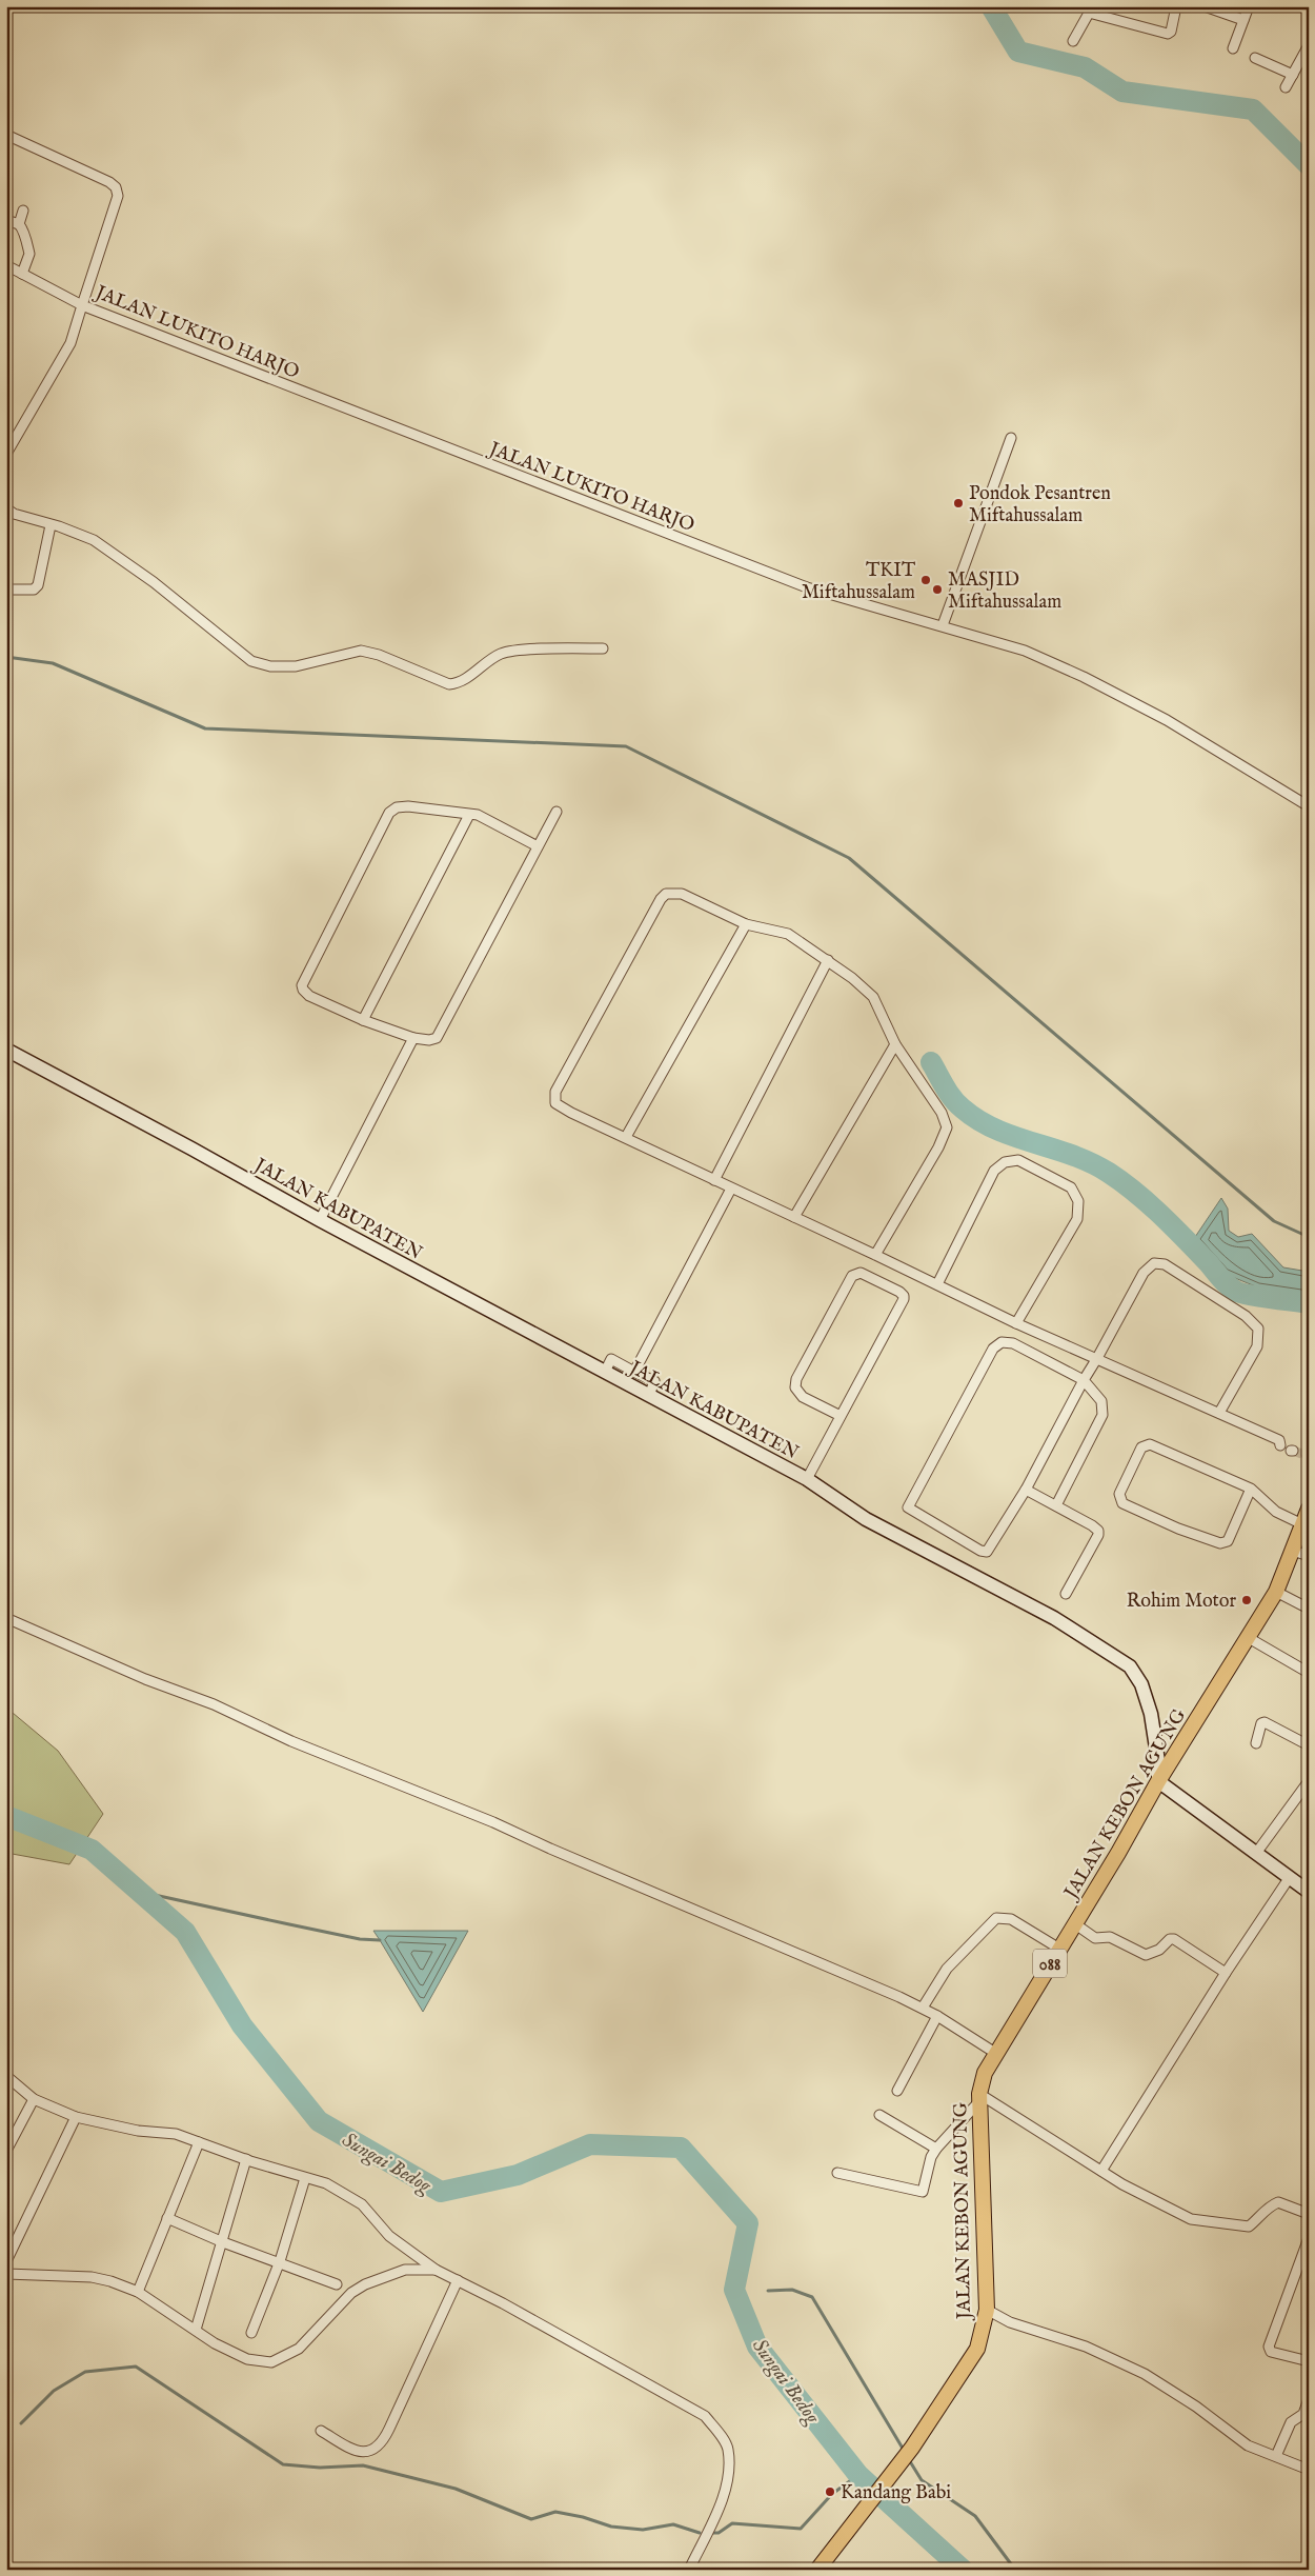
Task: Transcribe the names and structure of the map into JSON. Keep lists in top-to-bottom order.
{
  "streets": {
    "main road": ["JALAN KABUPATEN", "JALAN KEBON AGUNG", "088"],
    "street": ["JALAN LUKITO HARJO"]
  },
  "crossings": [
    ["JALAN KABUPATEN", "JALAN KEBON AGUNG"]
  ],
  "water": ["Sungai Bedog"],
  "places": [
    "Pondok Pesantren Miftahussalam",
    "TKIT Miftahussalam",
    "MASJID Miftahussalam",
    "Rohim Motor",
    "Kandang Babi"
  ]
}
